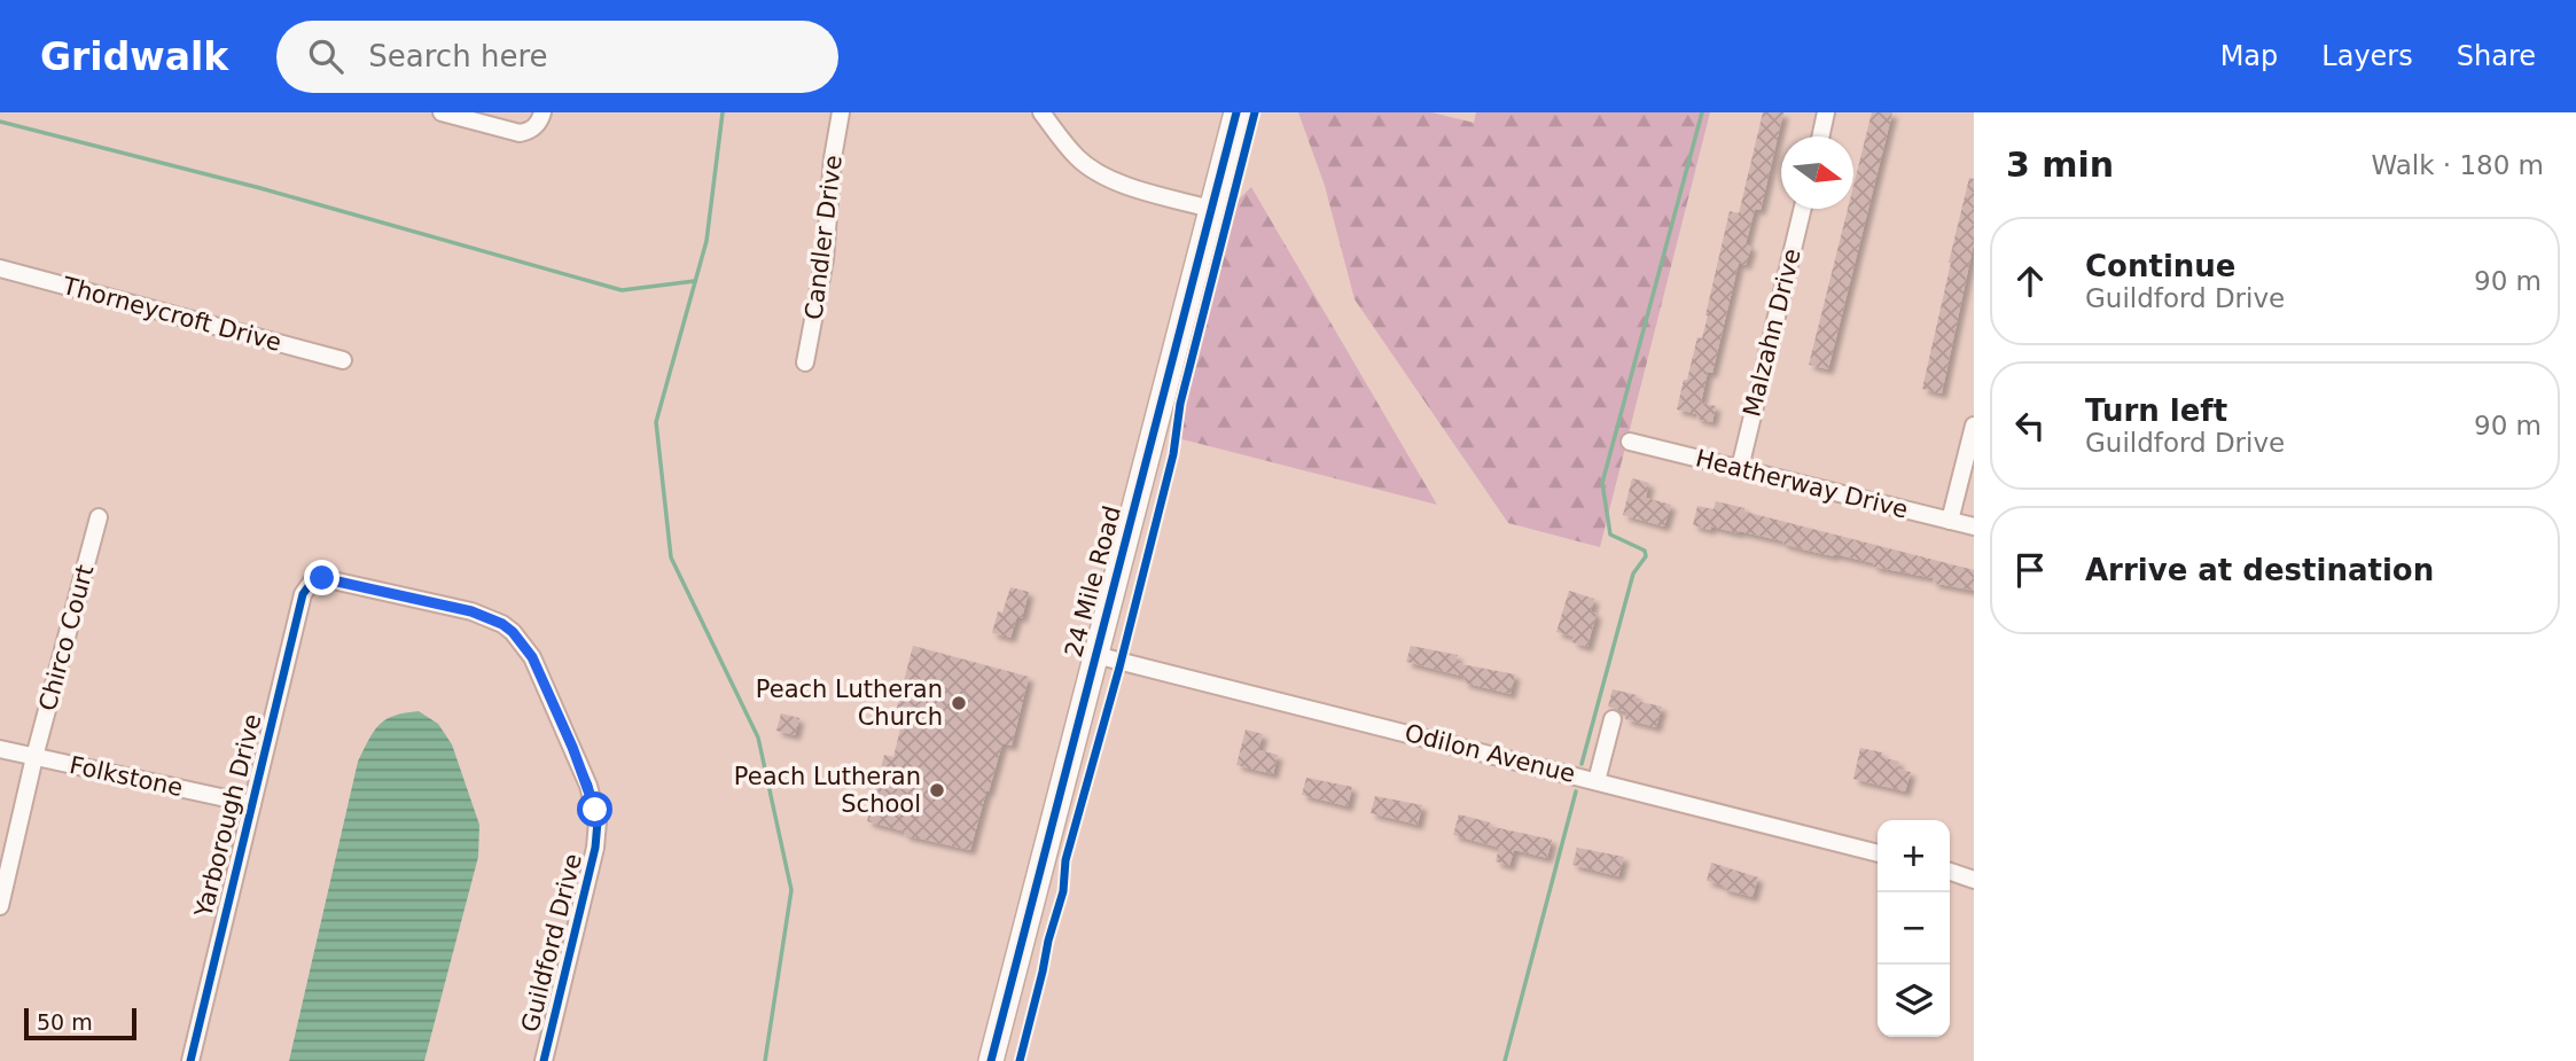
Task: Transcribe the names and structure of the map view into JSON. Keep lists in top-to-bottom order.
{
  "streets": {
    "street": [
      "Candler Drive",
      "Thorneycroft Drive",
      "Malzahn Drive",
      "Heatherway Drive",
      "24 Mile Road",
      "Chirco Court",
      "Odilon Avenue",
      "Folkstone",
      "Yarborough Drive",
      "Guildford Drive"
    ]
  },
  "crossings": [
    ["Malzahn Drive", "Heatherway Drive"],
    ["24 Mile Road", "Odilon Avenue"],
    ["Chirco Court", "Folkstone"],
    ["Folkstone", "Yarborough Drive"],
    ["Yarborough Drive", "Guildford Drive"]
  ],
  "places": ["Peach Lutheran Church", "Peach Lutheran School"],
  "scale_bar": "50 m",
  "north": "right",
  "page": {
    "header": "Gridwalk",
    "search": "Search here",
    "nav": ["Map", "Layers", "Share"],
    "heading": ["3 min", "Walk · 180 m"],
    "list": [
      ["Continue", "Guildford Drive", "90 m"],
      ["Turn left", "Guildford Drive", "90 m"],
      "Arrive at destination"
    ],
    "map_buttons": ["+", "−"],
    "scale": "50 m"
  }
}
